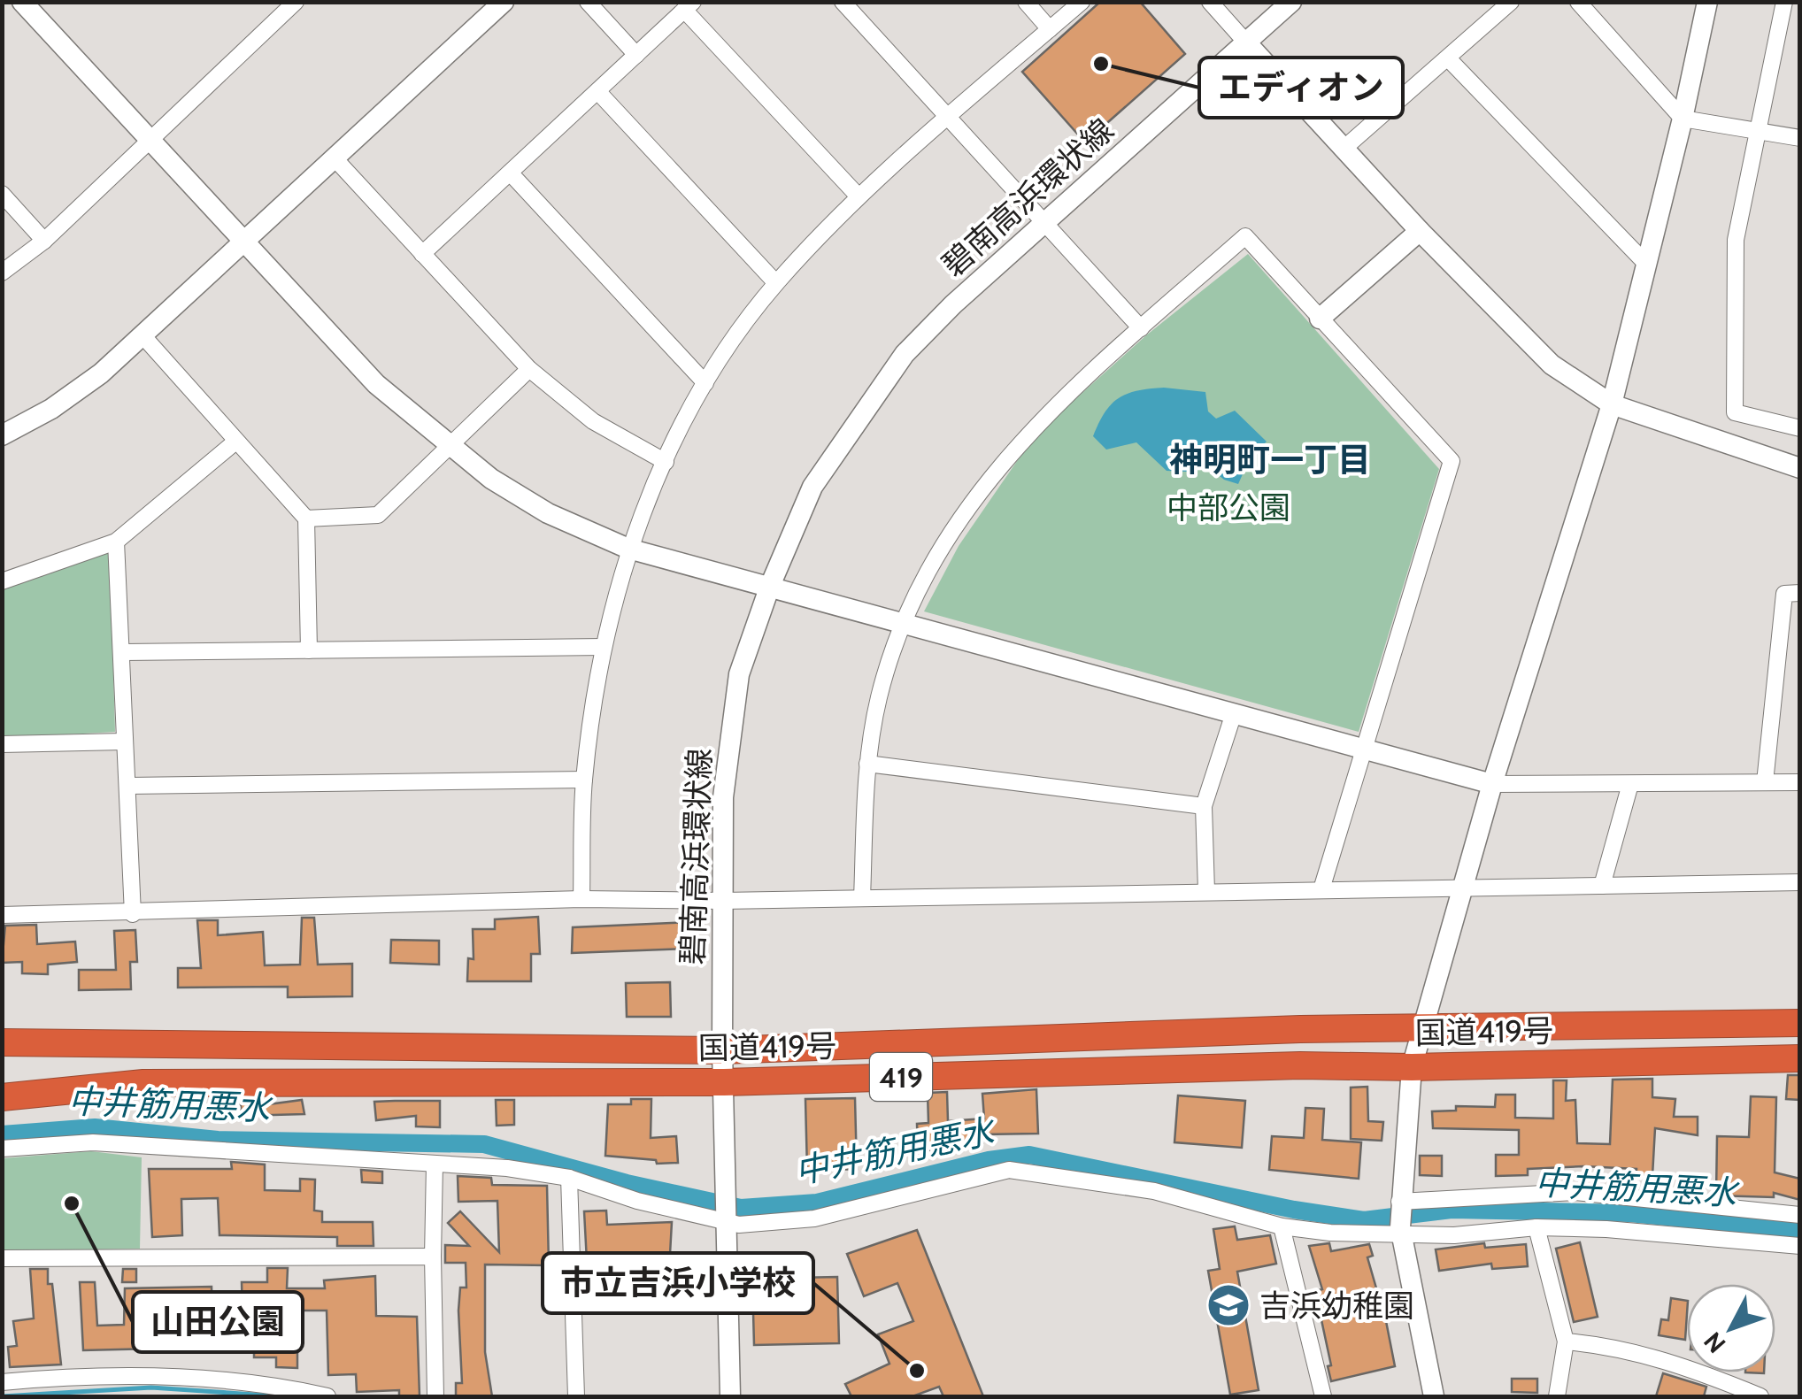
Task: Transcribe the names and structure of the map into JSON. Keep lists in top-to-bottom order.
{
  "streets": {
    "highway": ["国道419号", "419"],
    "street": ["碧南高浜環状線"]
  },
  "crossings": [
    ["碧南高浜環状線", "国道419号"]
  ],
  "districts": ["神明町一丁目"],
  "water": ["中井筋用悪水"],
  "parks": ["中部公園"],
  "places": {
    "other": ["エディオン", "山田公園", "市立吉浜小学校"],
    "school or university": ["吉浜幼稚園"]
  },
  "north": "bottom left"
}
